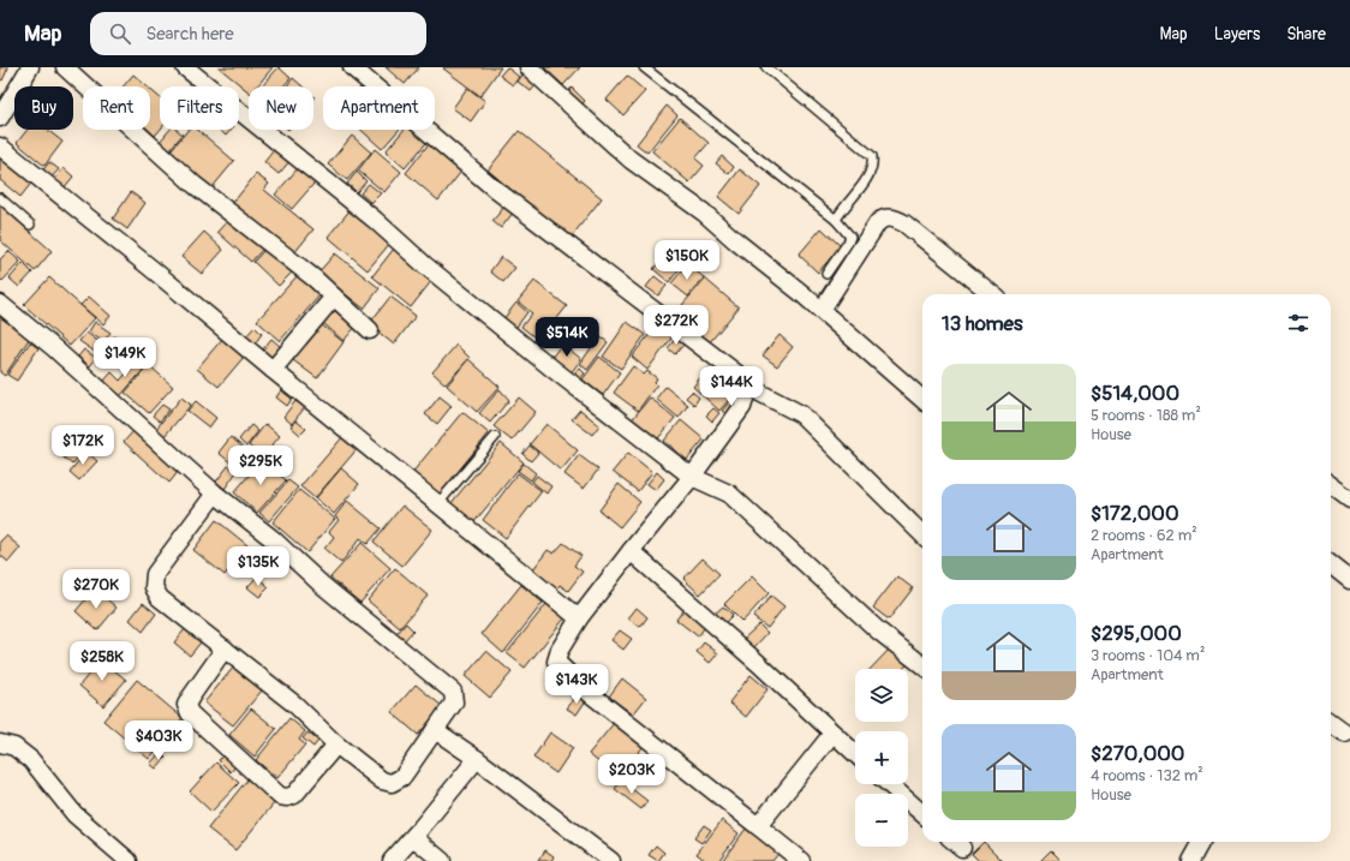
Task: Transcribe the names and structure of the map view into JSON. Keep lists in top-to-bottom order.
{
  "page": {
    "header": "Map",
    "search": "Search here",
    "nav": ["Map", "Layers", "Share"],
    "chip": [
      "Buy",
      "Rent",
      "Filters",
      "New",
      "Apartment"
    ],
    "price": [
      "$150K",
      "$272K",
      "$514K",
      "$149K",
      "$144K",
      "$172K",
      "$295K",
      "$135K",
      "$270K",
      "$258K",
      "$143K",
      "$403K",
      "$203K"
    ],
    "heading": "13 homes",
    "list": [
      {
        "name": "$514,000",
        "note": "5 rooms · 188 m² · House"
      },
      {
        "name": "$172,000",
        "note": "2 rooms · 62 m² · Apartment"
      },
      {
        "name": "$295,000",
        "note": "3 rooms · 104 m² · Apartment"
      },
      {
        "name": "$270,000",
        "note": "4 rooms · 132 m² · House"
      }
    ],
    "map_buttons": ["+", "−"]
  }
}
